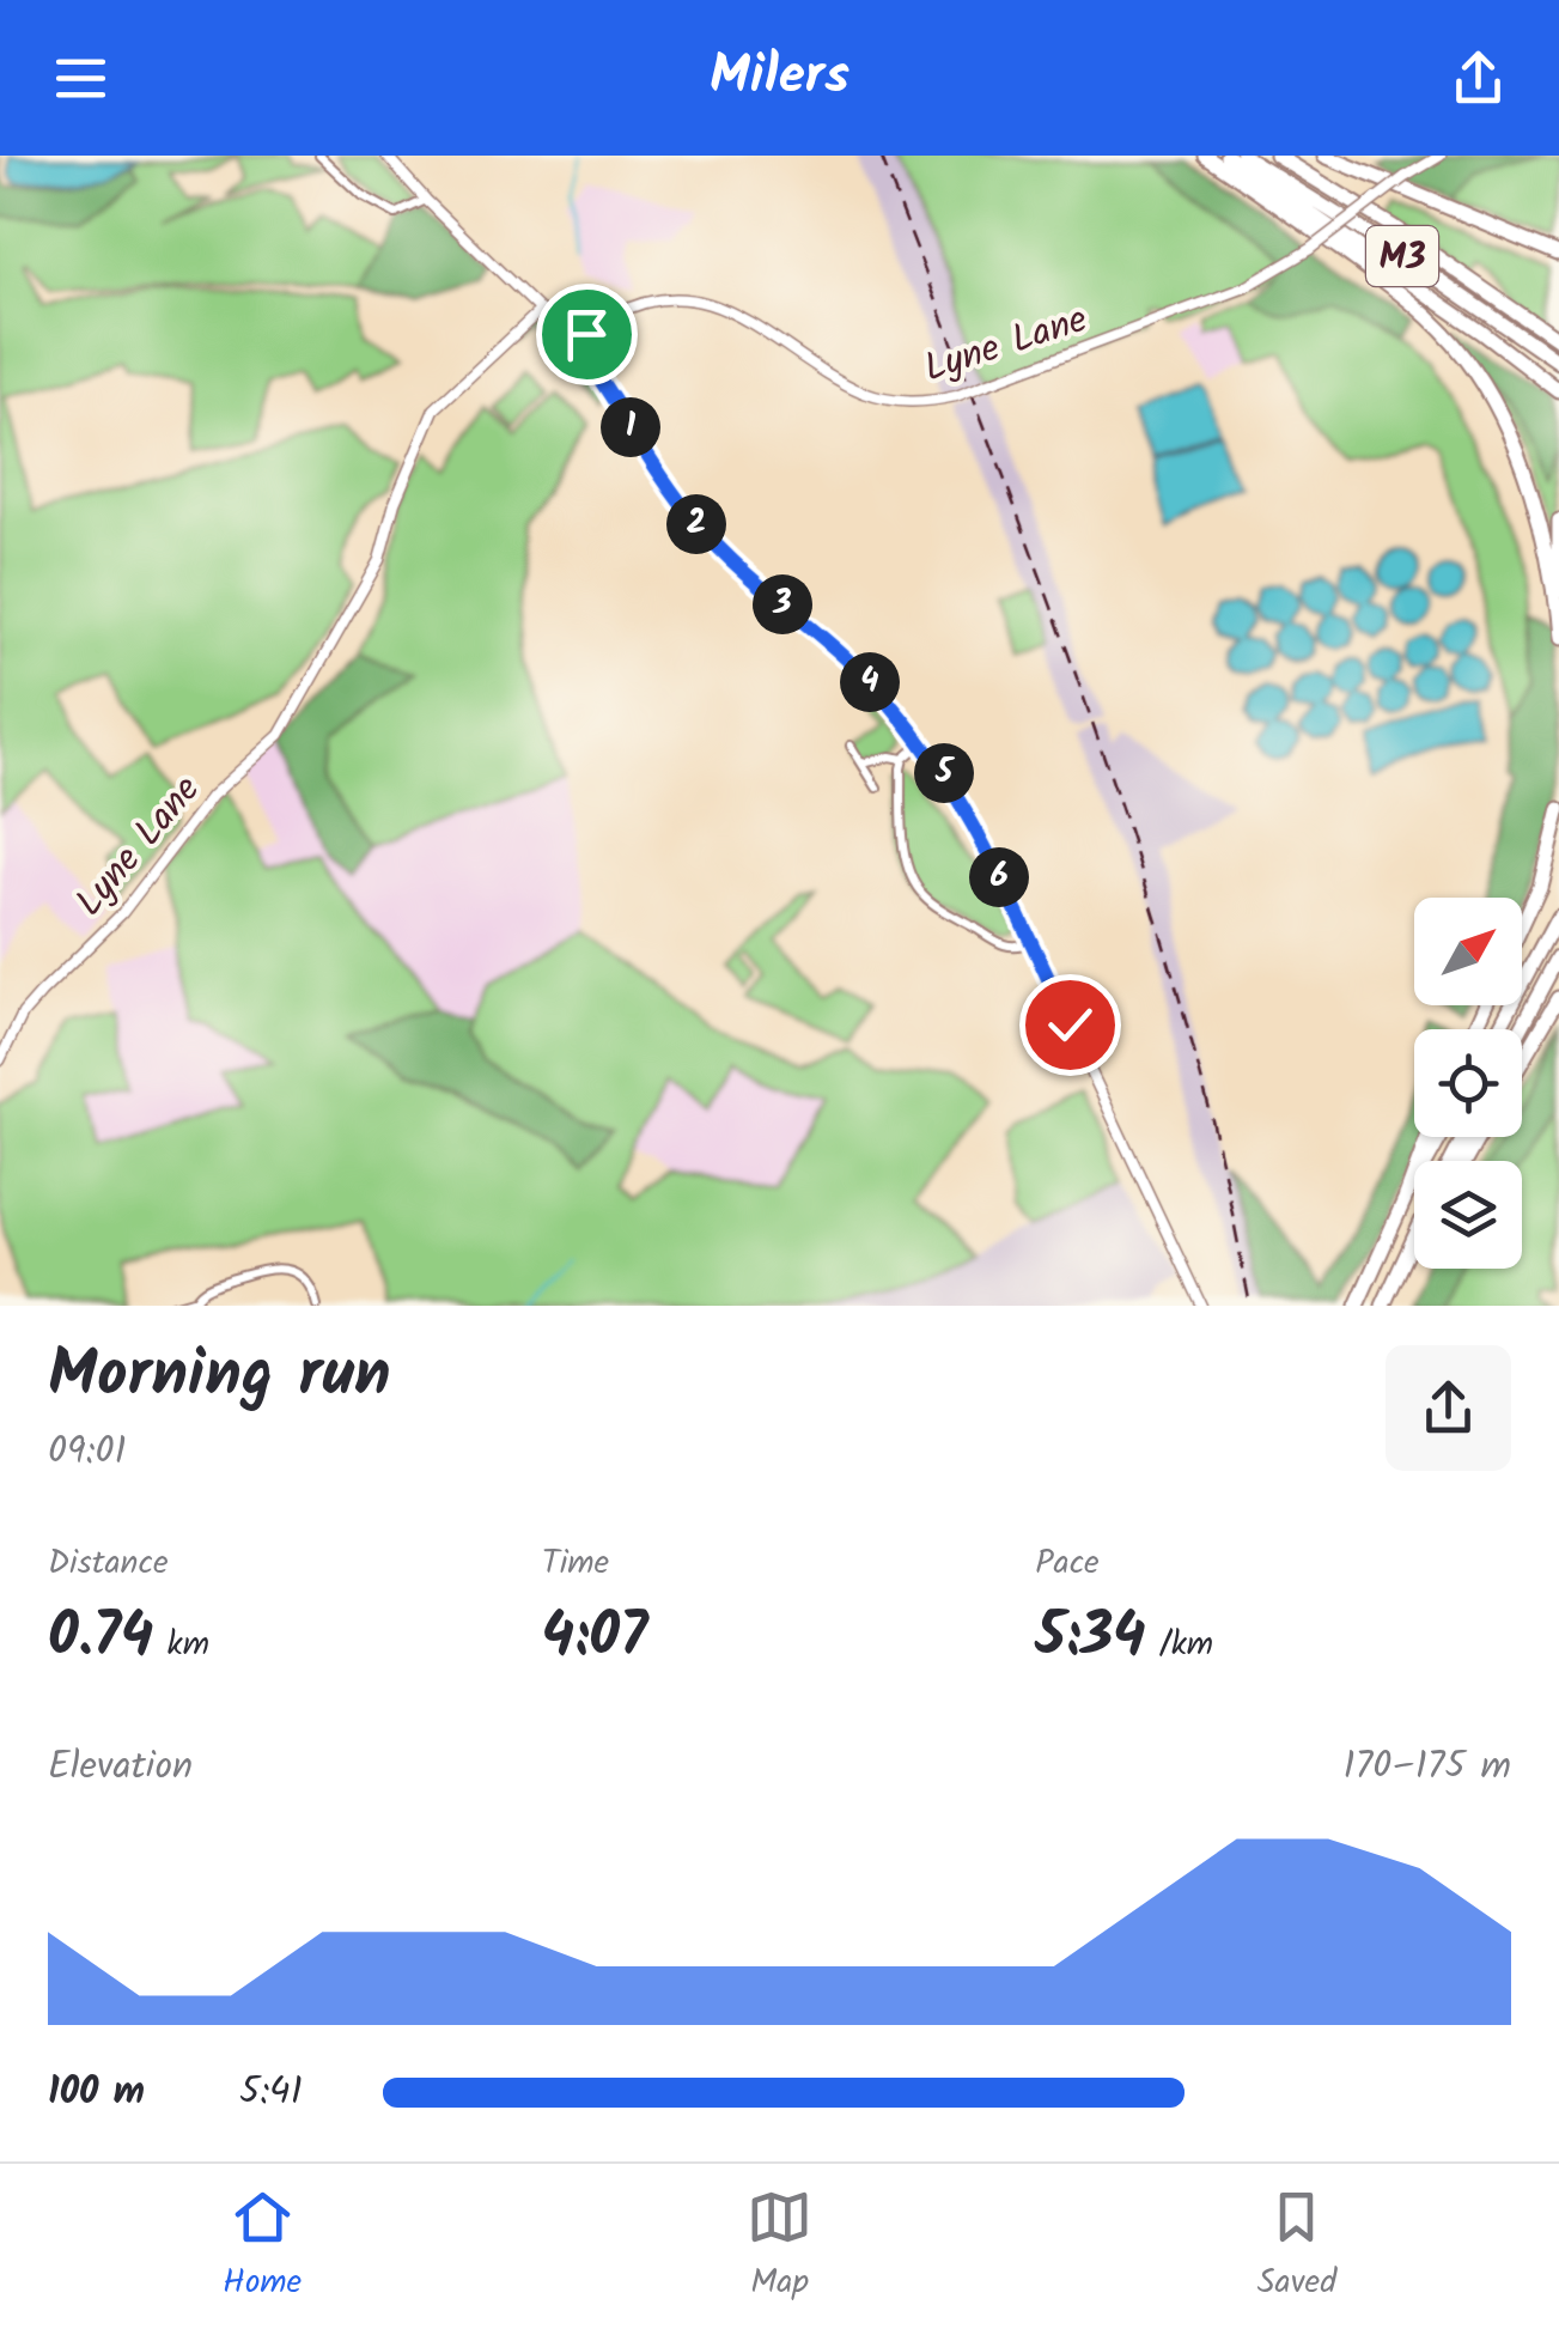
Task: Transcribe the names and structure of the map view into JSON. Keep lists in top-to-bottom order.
{
  "streets": {
    "highway": ["M3"],
    "street": ["Lyne Lane"]
  },
  "north": "top right",
  "page": {
    "header": "Milers",
    "pins": [
      "1",
      "2",
      "3",
      "4",
      "5",
      "6"
    ],
    "heading": ["Morning run", "09:01"],
    "stats": [
      ["Distance", "0.74 km"],
      ["Time", "4:07"],
      ["Pace", "5:34 /km"]
    ],
    "chart": ["Elevation", "170–175 m"],
    "list": [
      {
        "name": "100 m",
        "note": "5:41"
      }
    ],
    "tabs": ["Home", "Map", "Saved"]
  }
}
